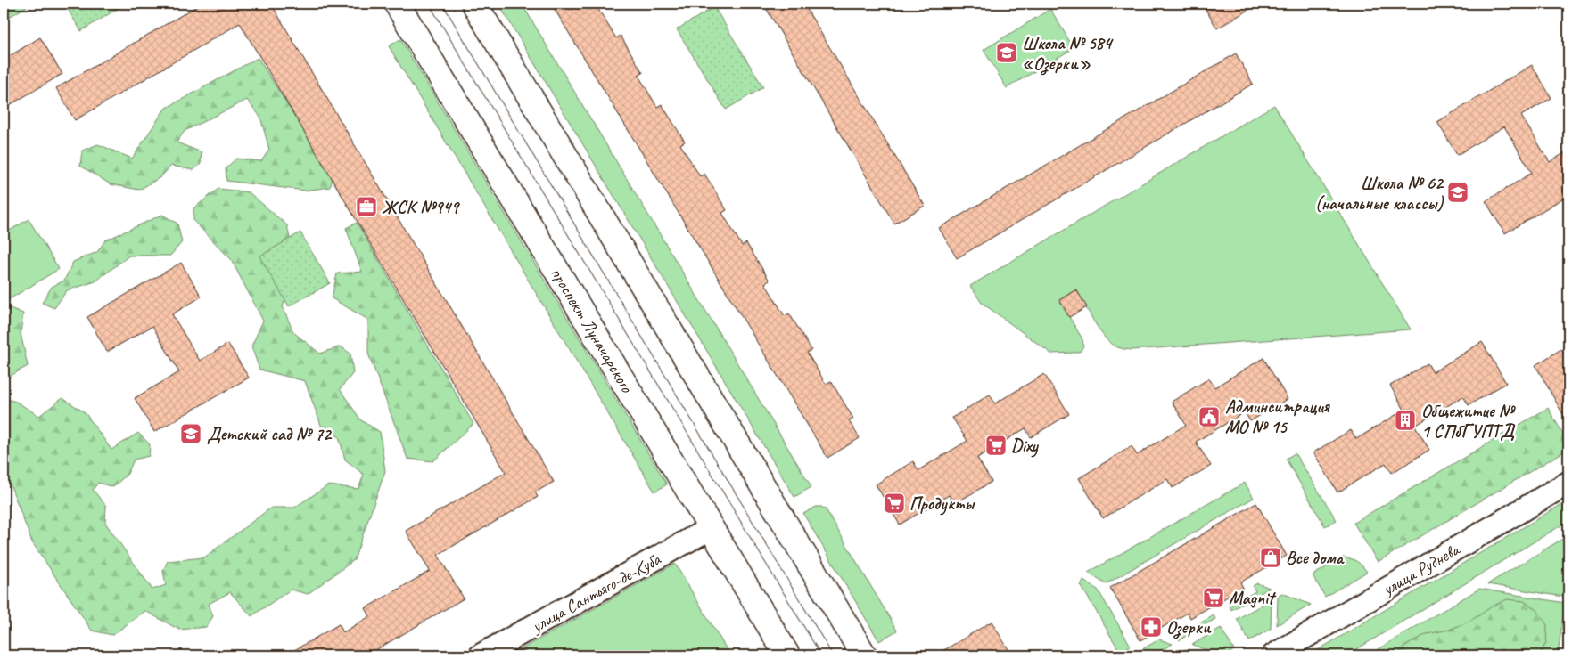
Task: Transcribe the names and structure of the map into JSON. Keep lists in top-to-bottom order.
{
  "streets": {
    "main road": ["проспект Луначарского"],
    "street": ["улица Руднева", "улица Сантьяго-де-Куба"]
  },
  "crossings": [
    ["проспект Луначарского", "улица Сантьяго-де-Куба"]
  ],
  "places": {
    "school or university": ["Школа № 584 «Озерки»", "Школа № 62 (начальные классы)", "Детский сад № 72"],
    "office": ["ЖСК №949"],
    "public building": ["Админситрация МО № 15"],
    "building": ["Общежитие № 1 СПбГУПТД"],
    "supermarket": ["Dixy", "Продукты", "Magnit"],
    "shop": ["Все дома"],
    "pharmacy": ["Озерки"]
  }
}
